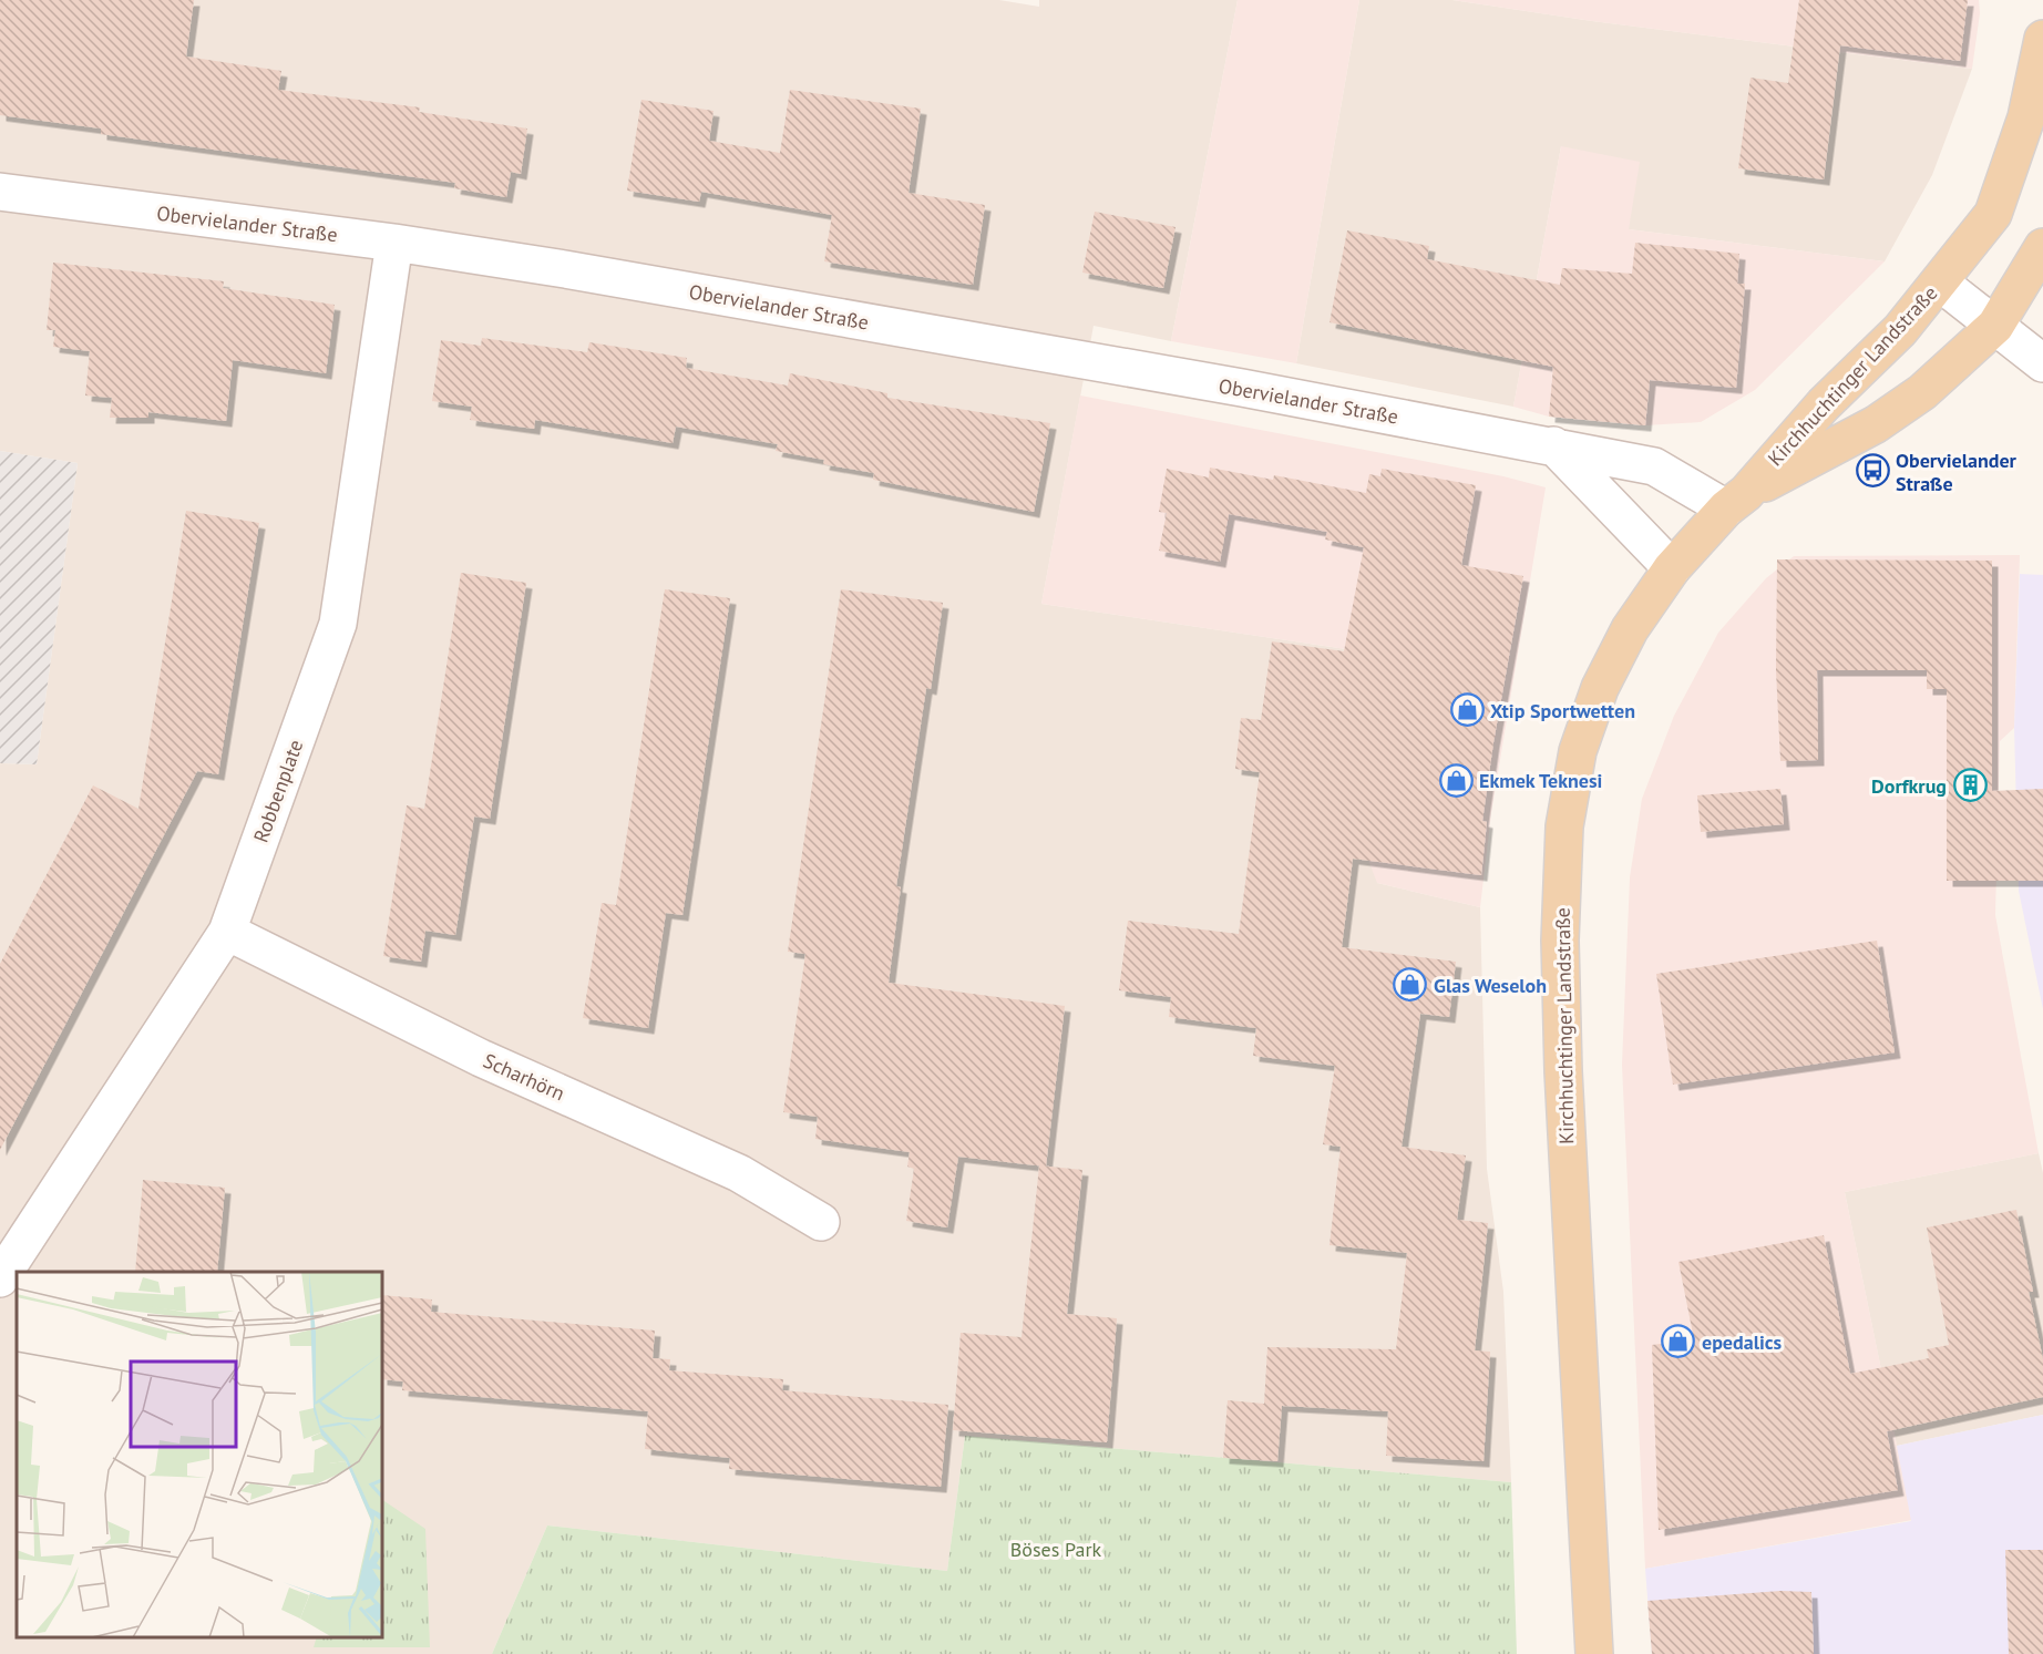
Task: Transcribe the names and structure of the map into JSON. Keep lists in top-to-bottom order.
{
  "streets": {
    "main road": ["Kirchhuchtinger Landstraße"],
    "street": ["Obervielander Straße", "Robbenplate", "Scharhörn"]
  },
  "crossings": [
    ["Obervielander Straße", "Kirchhuchtinger Landstraße"],
    ["Obervielander Straße", "Robbenplate"],
    ["Robbenplate", "Scharhörn"]
  ],
  "parks": ["Böses Park"],
  "places": {
    "bus stop": ["Obervielander Straße"],
    "shop": [
      "Xtip Sportwetten",
      "Ekmek Teknesi",
      "Glas Weseloh",
      "epedalics"
    ],
    "building": ["Dorfkrug"]
  }
}
